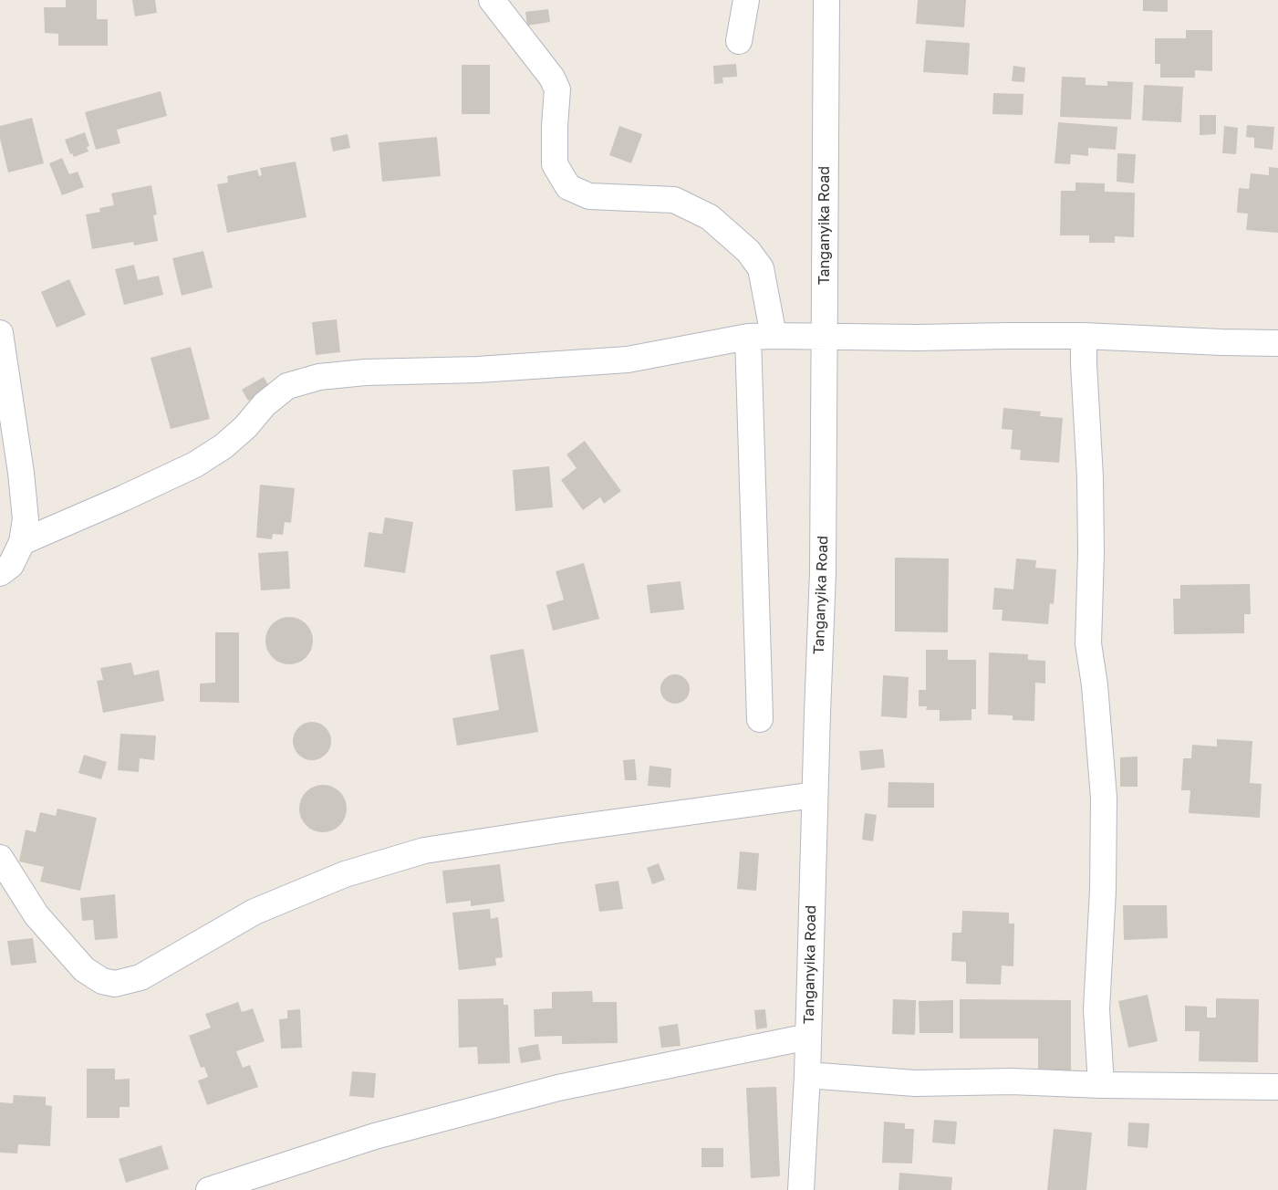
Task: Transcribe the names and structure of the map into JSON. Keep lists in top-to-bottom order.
{
  "streets": {
    "street": ["Tanganyika Road"]
  }
}
